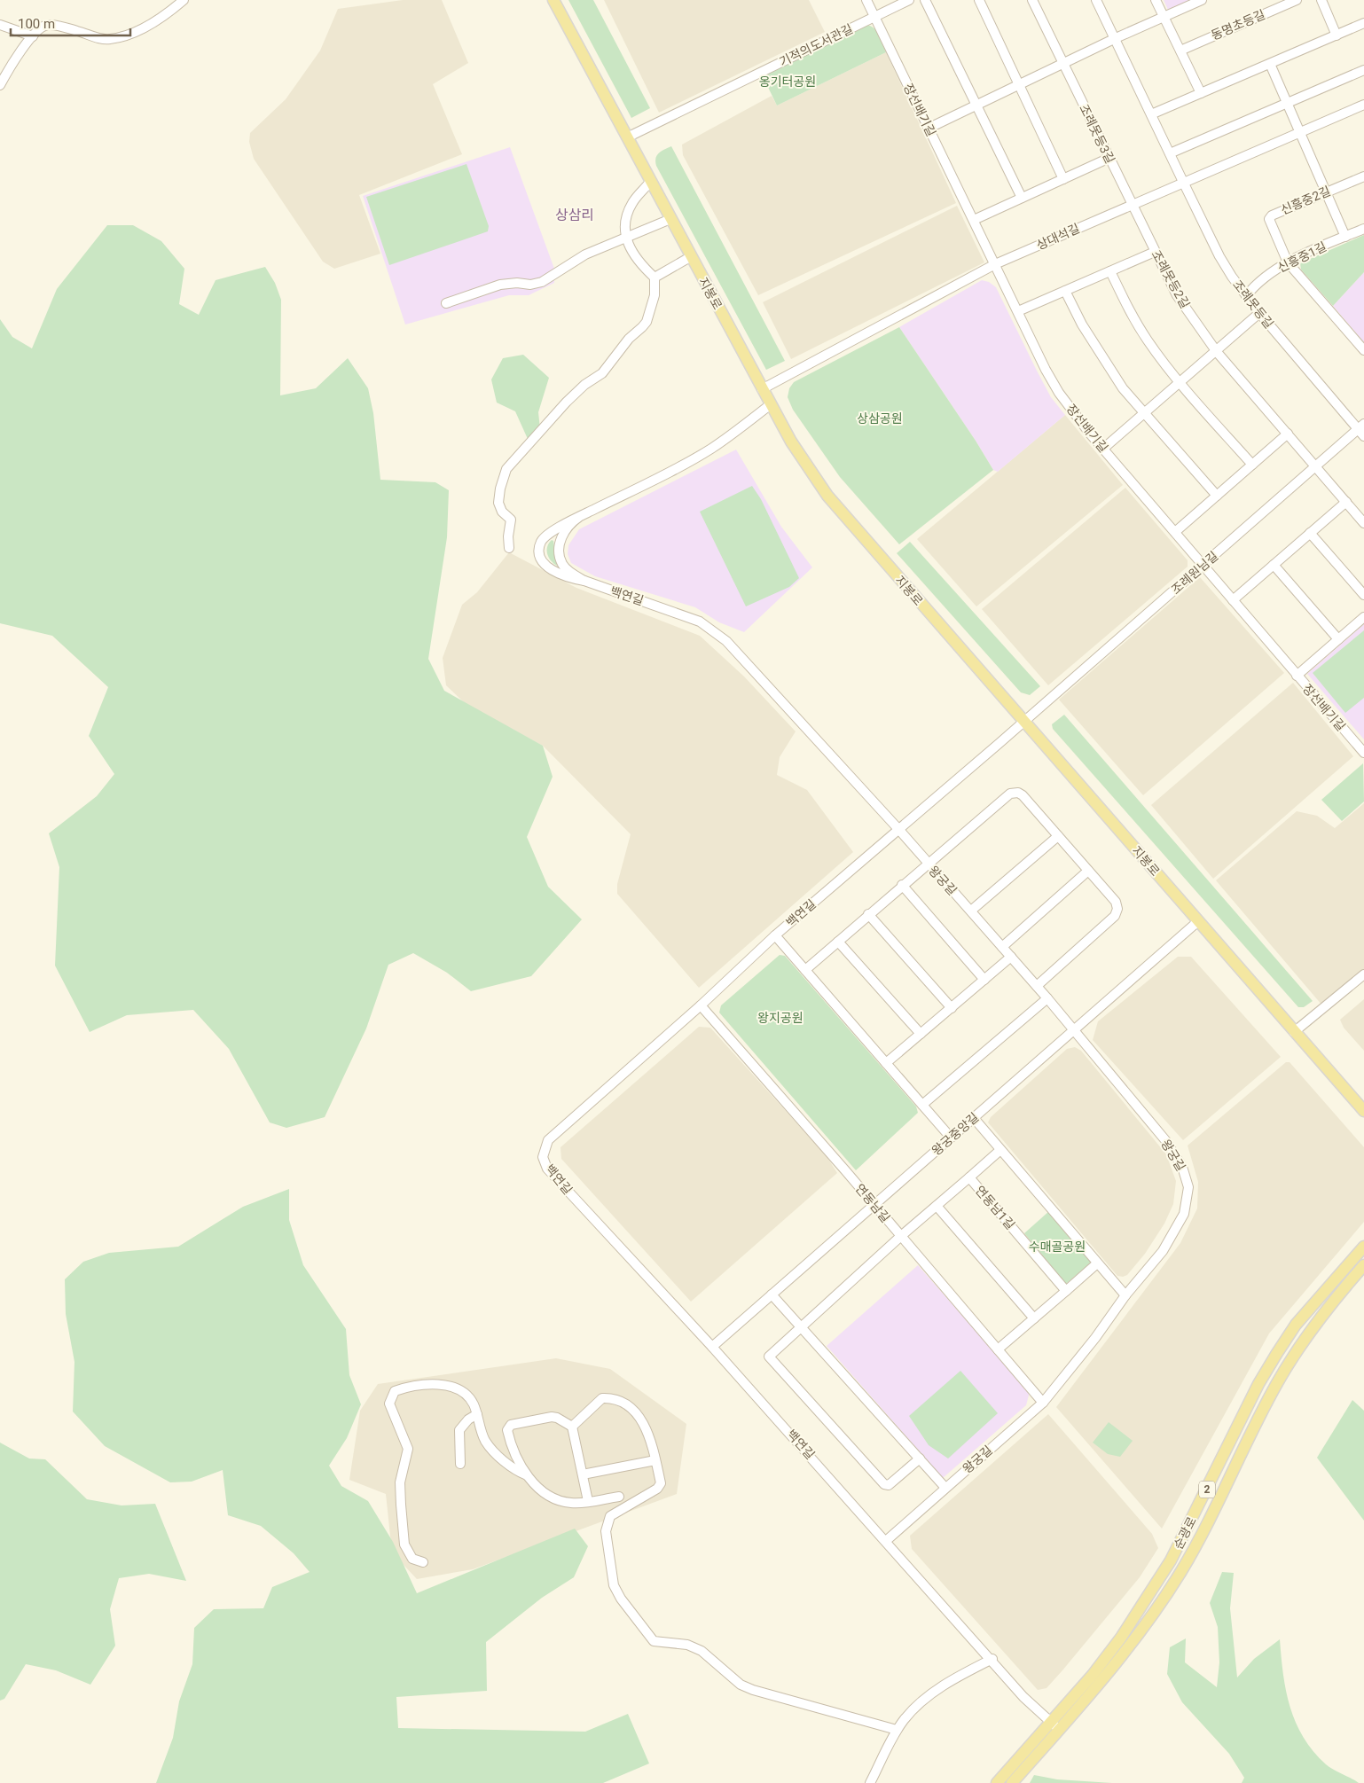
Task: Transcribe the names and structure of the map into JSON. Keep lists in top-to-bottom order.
{
  "streets": {
    "main road": ["지봉로", "2", "순광로"],
    "street": [
      "동명초등길",
      "기적의도서관길",
      "장선배기길",
      "조례못등3길",
      "신흥중2길",
      "상대석길",
      "신흥중1길",
      "조례못등2길",
      "조례못등길",
      "조례원님길",
      "백연길",
      "왕궁길",
      "왕궁중앙길",
      "연동남길",
      "연동남1길"
    ]
  },
  "crossings": [
    ["기적의도서관길", "장선배기길"],
    ["기적의도서관길", "지봉로"],
    ["장선배기길", "상대석길"],
    ["장선배기길", "조례원님길"],
    ["조례못등3길", "상대석길"],
    ["조례못등3길", "조례못등2길"],
    ["신흥중2길", "신흥중1길"],
    ["상대석길", "조례못등2길"],
    ["상대석길", "지봉로"],
    ["상대석길", "조례못등길"],
    ["신흥중1길", "조례못등길"],
    ["조례못등2길", "조례원님길"],
    ["지봉로", "조례원님길"],
    ["지봉로", "백연길"],
    ["지봉로", "왕궁중앙길"],
    ["조례못등길", "조례원님길"],
    ["조례원님길", "백연길"],
    ["백연길", "왕궁길"],
    ["백연길", "왕궁중앙길"],
    ["백연길", "연동남길"],
    ["백연길", "순광로"],
    ["왕궁길", "왕궁중앙길"],
    ["왕궁길", "연동남길"],
    ["왕궁중앙길", "연동남길"],
    ["연동남길", "연동남1길"]
  ],
  "districts": ["상삼리"],
  "parks": [
    "옹기터공원",
    "상삼공원",
    "왕지공원",
    "수매골공원"
  ],
  "scale_bar": "100 m"
}
